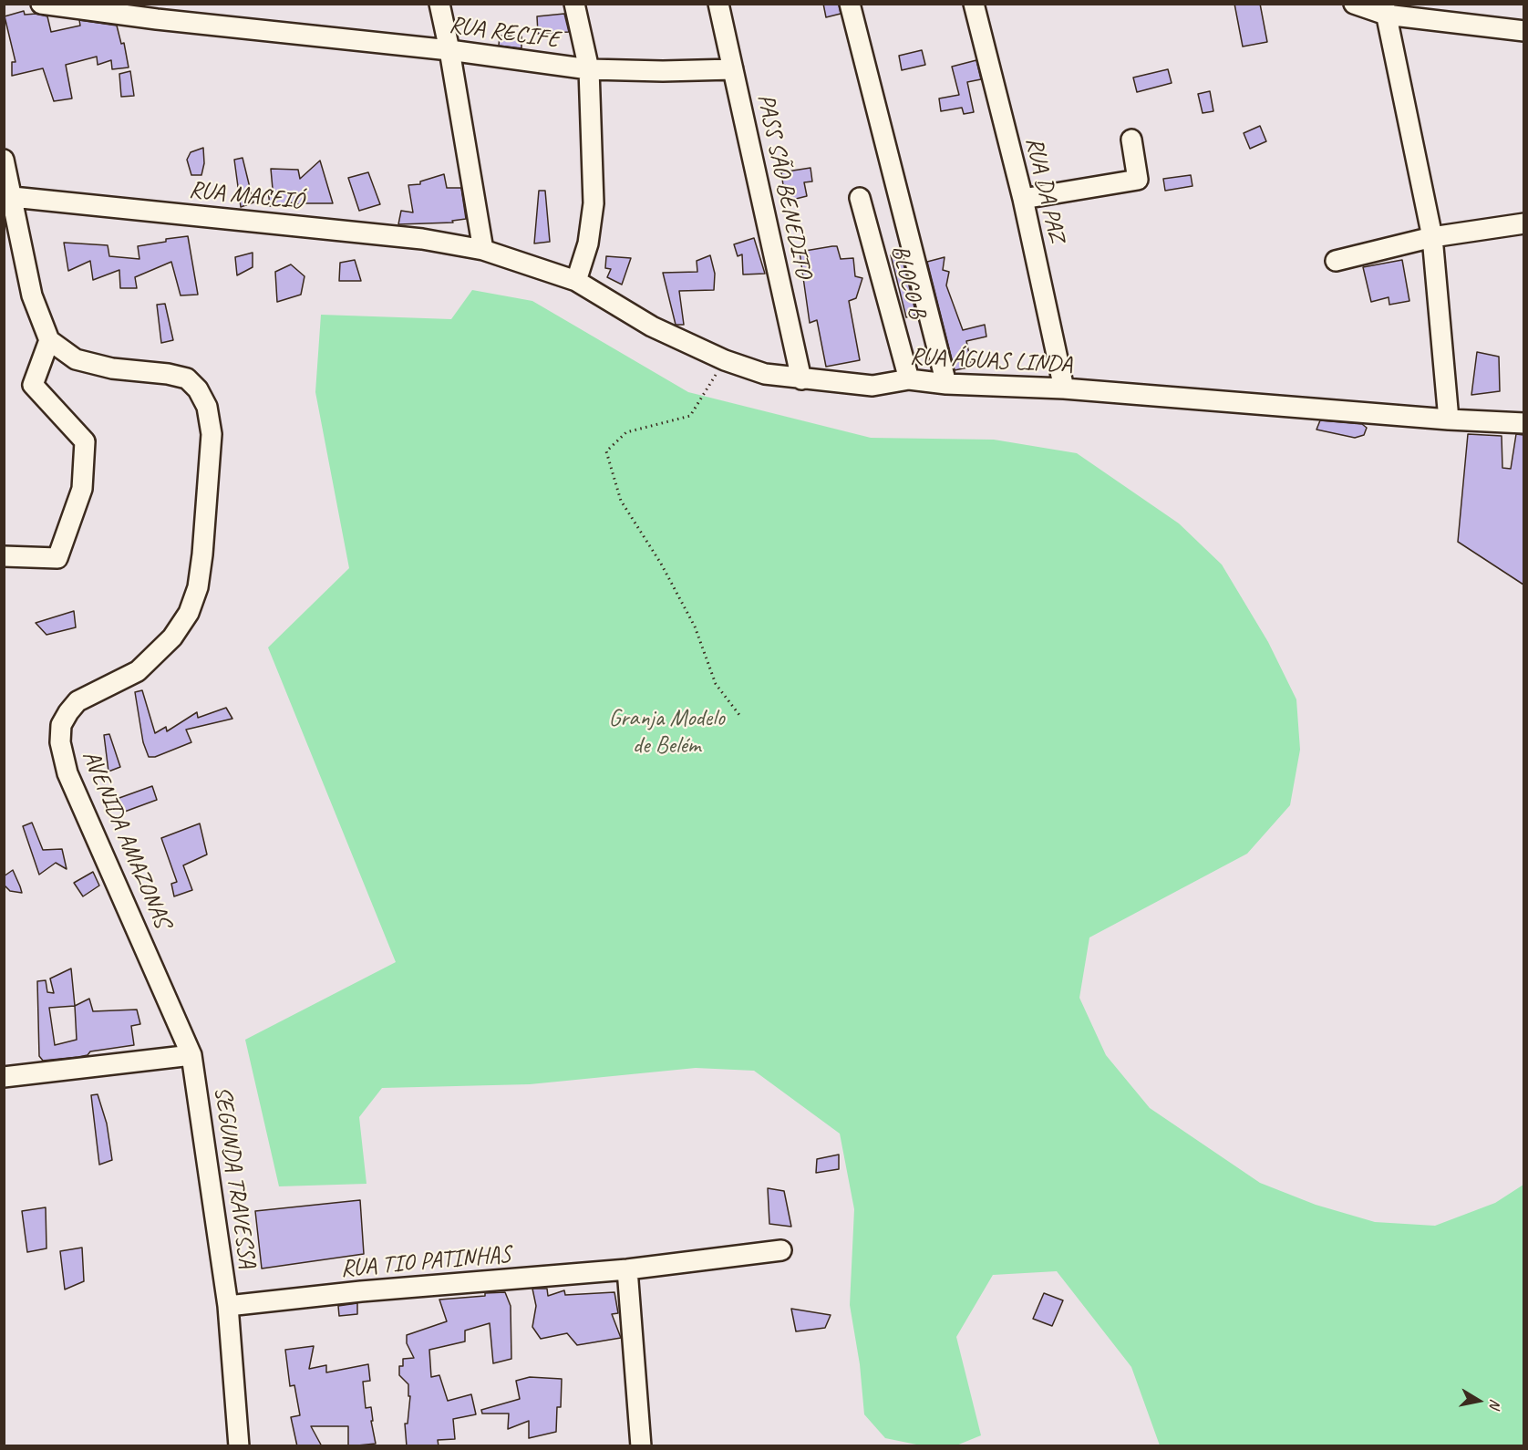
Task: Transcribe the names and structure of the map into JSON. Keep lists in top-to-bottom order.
{
  "streets": {
    "street": [
      "RUA RECIFE",
      "PASS SÃO BENEDITO",
      "RUA DA PAZ",
      "RUA MACEIÓ",
      "BLOCO B",
      "RUA ÁGUAS LINDA",
      "AVENIDA AMAZONAS",
      "SEGUNDA TRAVESSA",
      "RUA TIO PATINHAS"
    ]
  },
  "crossings": [
    ["RUA RECIFE", "PASS SÃO BENEDITO"],
    ["PASS SÃO BENEDITO", "RUA ÁGUAS LINDA"],
    ["RUA DA PAZ", "RUA ÁGUAS LINDA"],
    ["RUA MACEIÓ", "RUA ÁGUAS LINDA"],
    ["BLOCO B", "RUA ÁGUAS LINDA"],
    ["AVENIDA AMAZONAS", "SEGUNDA TRAVESSA"],
    ["SEGUNDA TRAVESSA", "RUA TIO PATINHAS"]
  ],
  "parks": ["Granja Modelo de Belém"],
  "north": "right"
}
